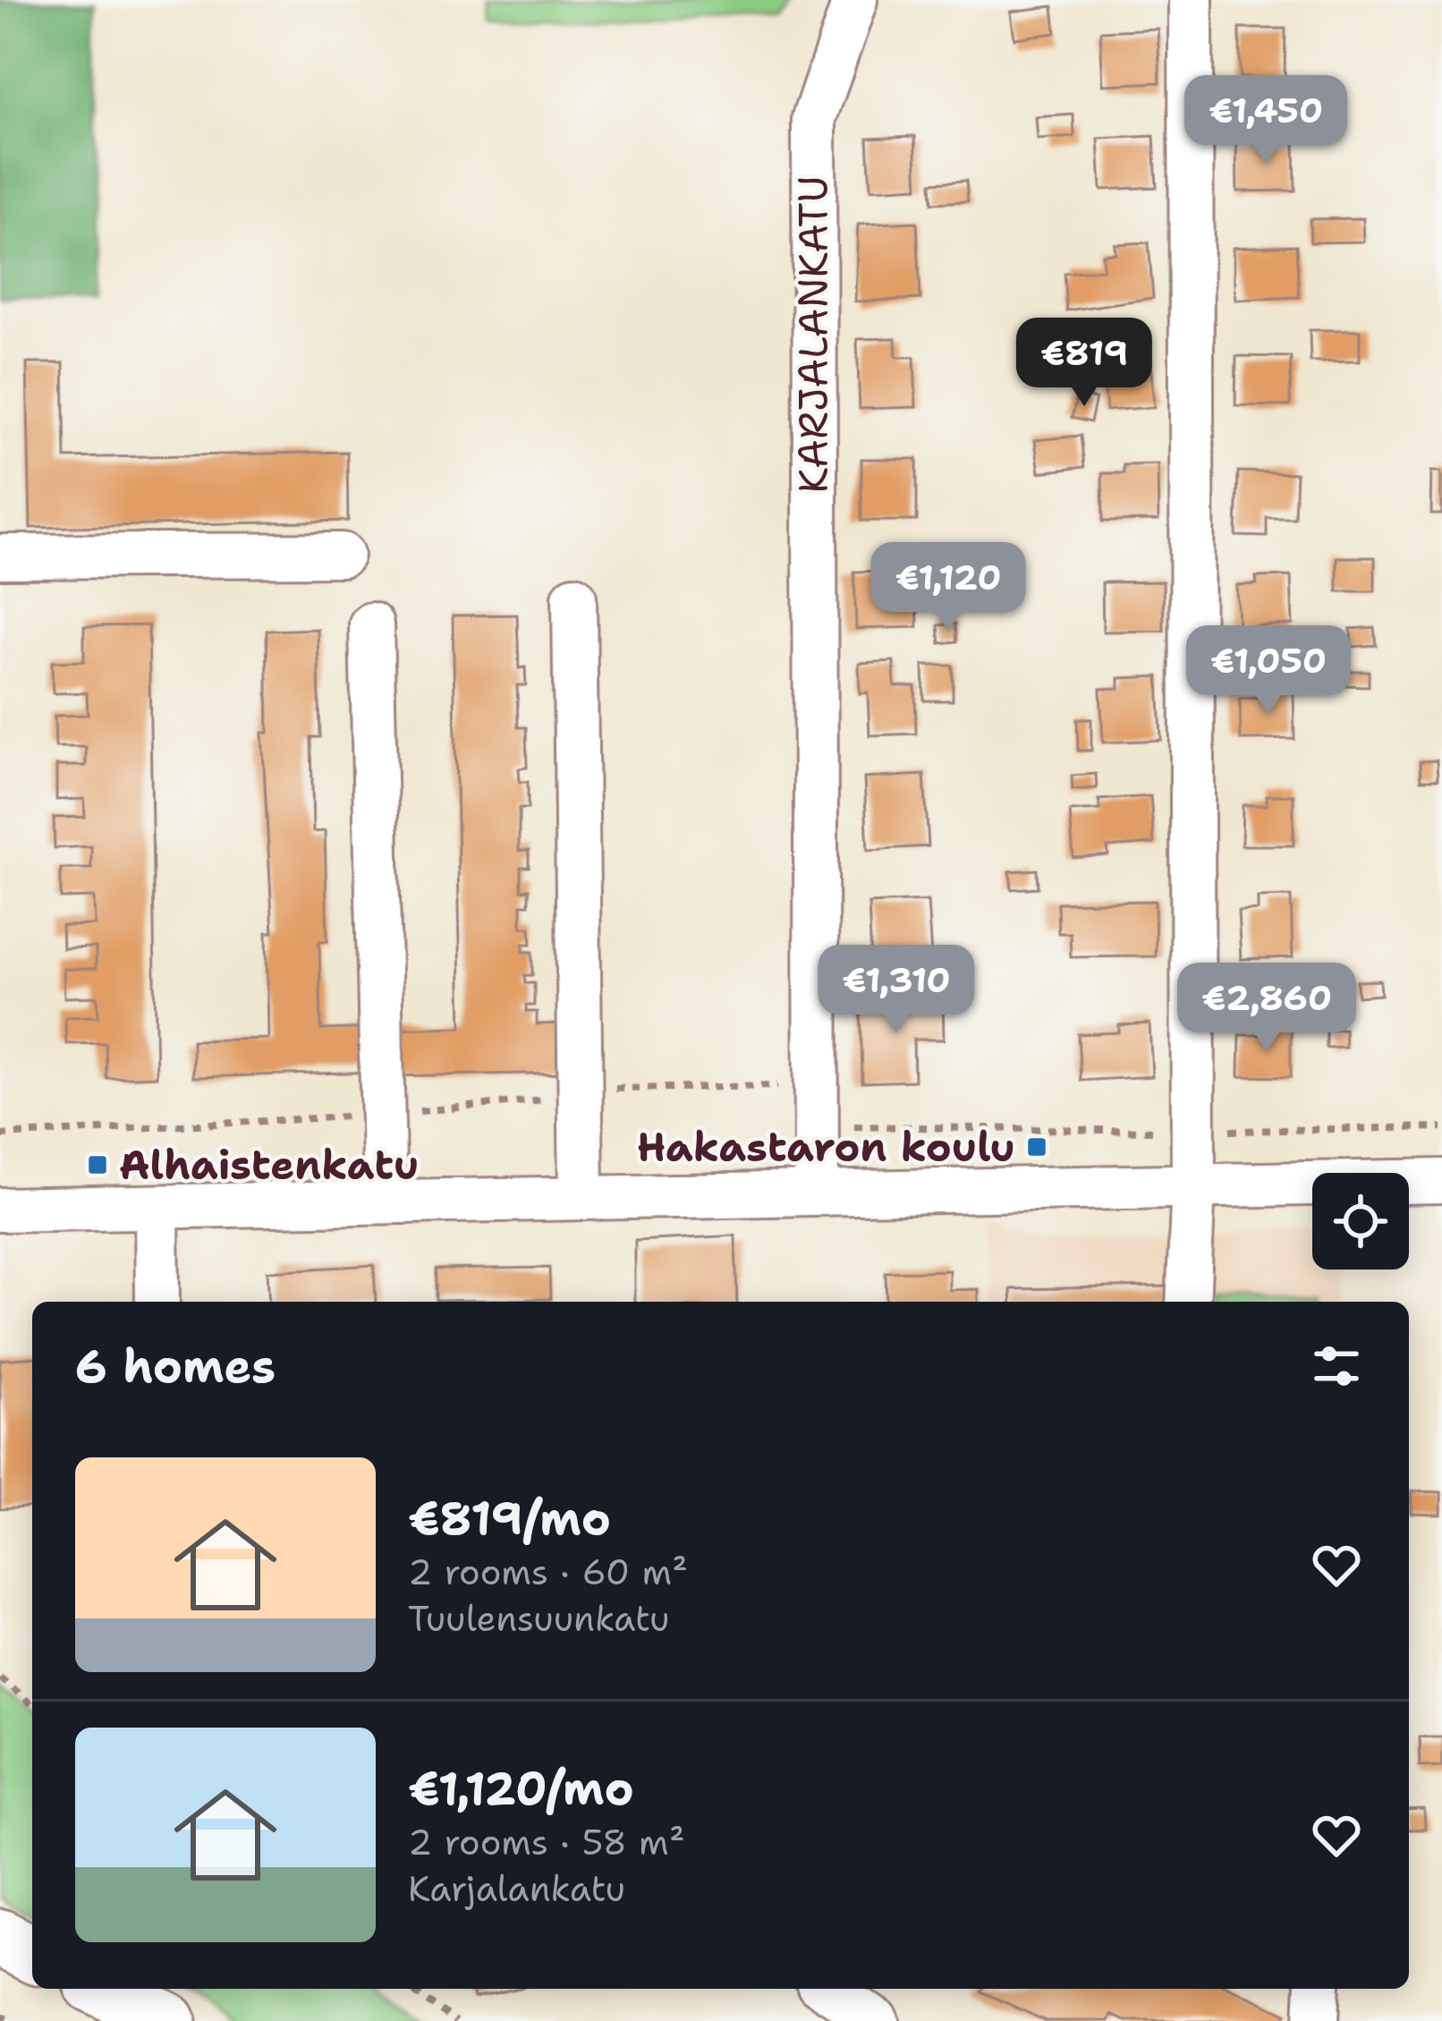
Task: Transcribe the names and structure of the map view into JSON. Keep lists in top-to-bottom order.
{
  "streets": {
    "street": ["KARJALANKATU"]
  },
  "places": {
    "transit": ["Hakastaron koulu", "Alhaistenkatu"]
  },
  "page": {
    "price": [
      "€1,450",
      "€819",
      "€1,120",
      "€1,050",
      "€1,310",
      "€2,860"
    ],
    "heading": "6 homes",
    "list": [
      {
        "name": "€819/mo",
        "note": "2 rooms · 60 m² · Tuulensuunkatu"
      },
      {
        "name": "€1,120/mo",
        "note": "2 rooms · 58 m² · Karjalankatu"
      }
    ]
  }
}
